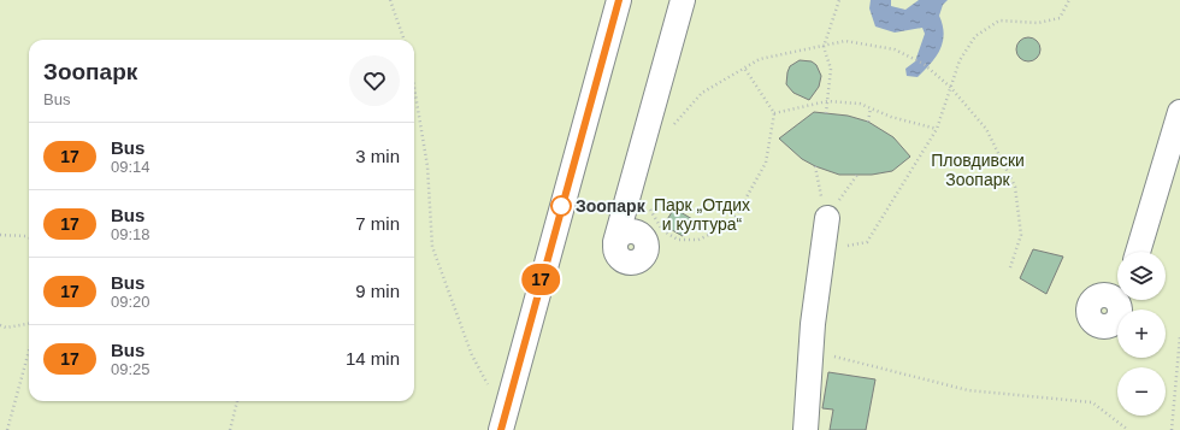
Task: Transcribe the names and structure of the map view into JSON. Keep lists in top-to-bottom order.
{
  "parks": ["Пловдивски Зоопарк", "Парк „Отдих и култура“"],
  "places": ["Зоопарк"],
  "lines": ["bus line 17"],
  "page": {
    "on_map": "17",
    "heading": ["Зоопарк", "Bus"],
    "list": [
      {
        "mark": "17",
        "name": "Bus",
        "note": "09:14",
        "value": "3 min"
      },
      {
        "mark": "17",
        "name": "Bus",
        "note": "09:18",
        "value": "7 min"
      },
      {
        "mark": "17",
        "name": "Bus",
        "note": "09:20",
        "value": "9 min"
      },
      {
        "mark": "17",
        "name": "Bus",
        "note": "09:25",
        "value": "14 min"
      }
    ],
    "map_buttons": ["+", "−"]
  }
}
